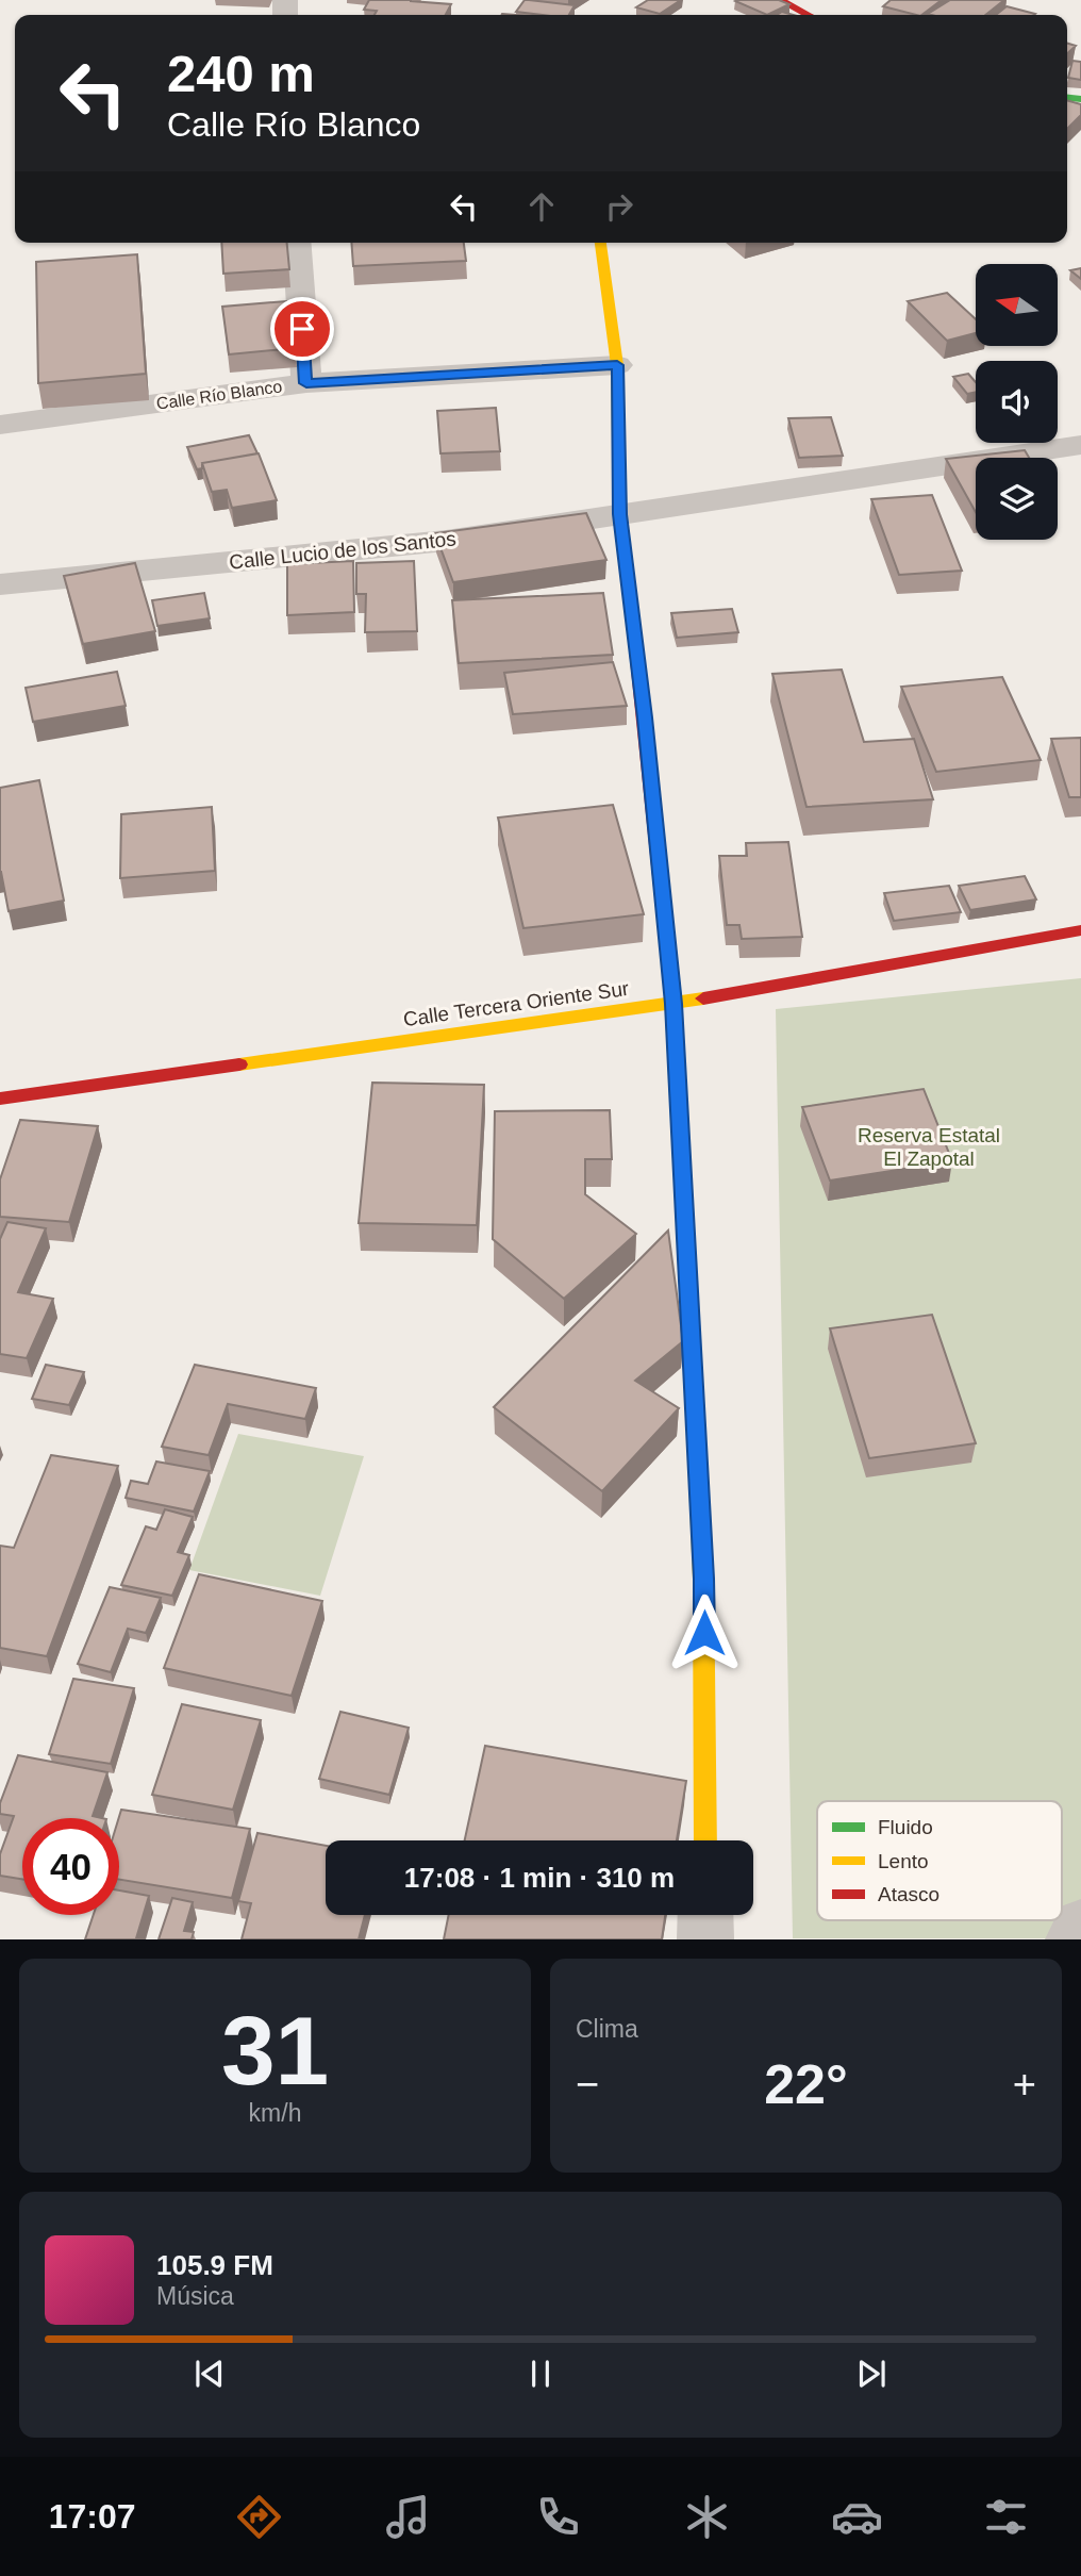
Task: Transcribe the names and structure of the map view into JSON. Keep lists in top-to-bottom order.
{
  "streets": {
    "street": ["Calle Río Blanco", "Calle Lucio de los Santos", "Calle Tercera Oriente Sur"]
  },
  "parks": ["Reserva Estatal El Zapotal"],
  "legend": ["Fluido", "Lento", "Atasco"],
  "north": "left",
  "page": {
    "turn": ["240 m", "Calle Río Blanco"],
    "limit": "40",
    "trip": "17:08 · 1 min · 310 m",
    "tile": [
      ["31", "km/h"],
      "Clima"
    ],
    "heat": ["−", "22°", "+"],
    "song": ["105.9 FM", "Música"],
    "tabs": "17:07"
  }
}
